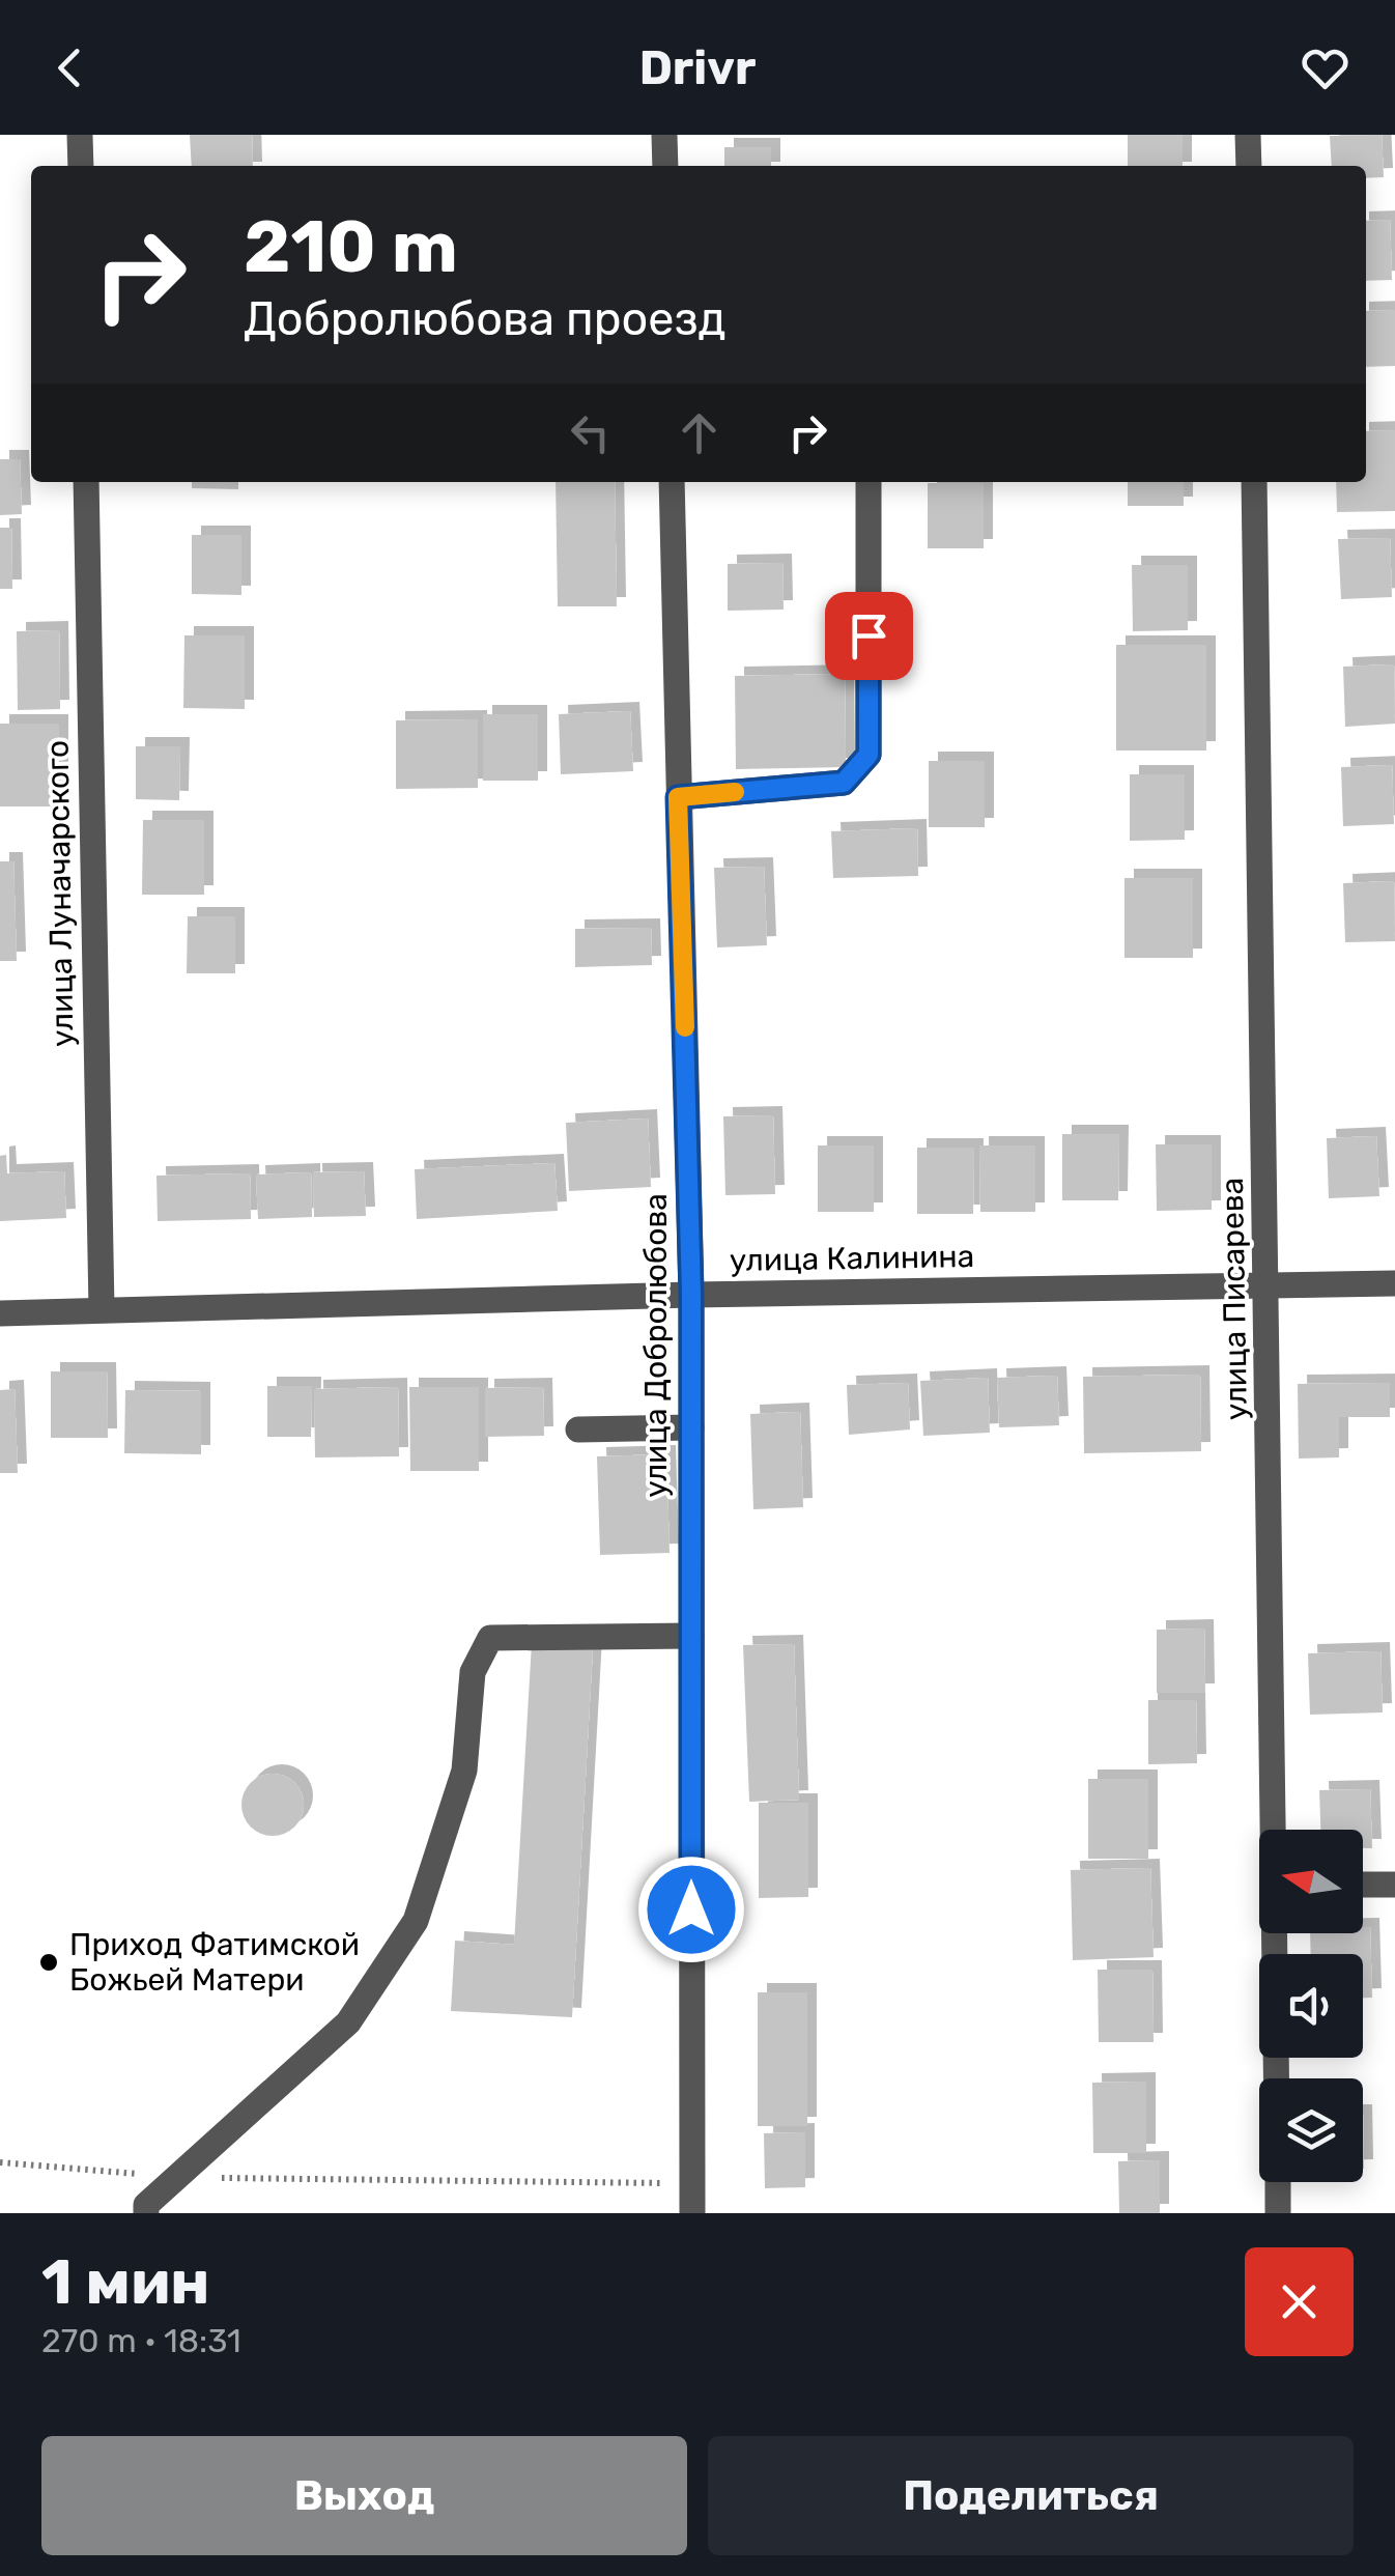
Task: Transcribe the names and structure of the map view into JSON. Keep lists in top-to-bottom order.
{
  "streets": {
    "street": [
      "улица Луначарского",
      "улица Калинина",
      "улица Писарева",
      "улица Добролюбова"
    ]
  },
  "crossings": [
    ["улица Луначарского", "улица Калинина"],
    ["улица Калинина", "улица Писарева"],
    ["улица Калинина", "улица Добролюбова"]
  ],
  "places": ["Приход Фатимской Божьей Матери"],
  "north": "left",
  "page": {
    "header": "Drivr",
    "turn": ["210 m", "Добролюбова проезд"],
    "heading": ["1 мин", "270 m · 18:31"],
    "buttons": ["Выход", "Поделиться"]
  }
}
